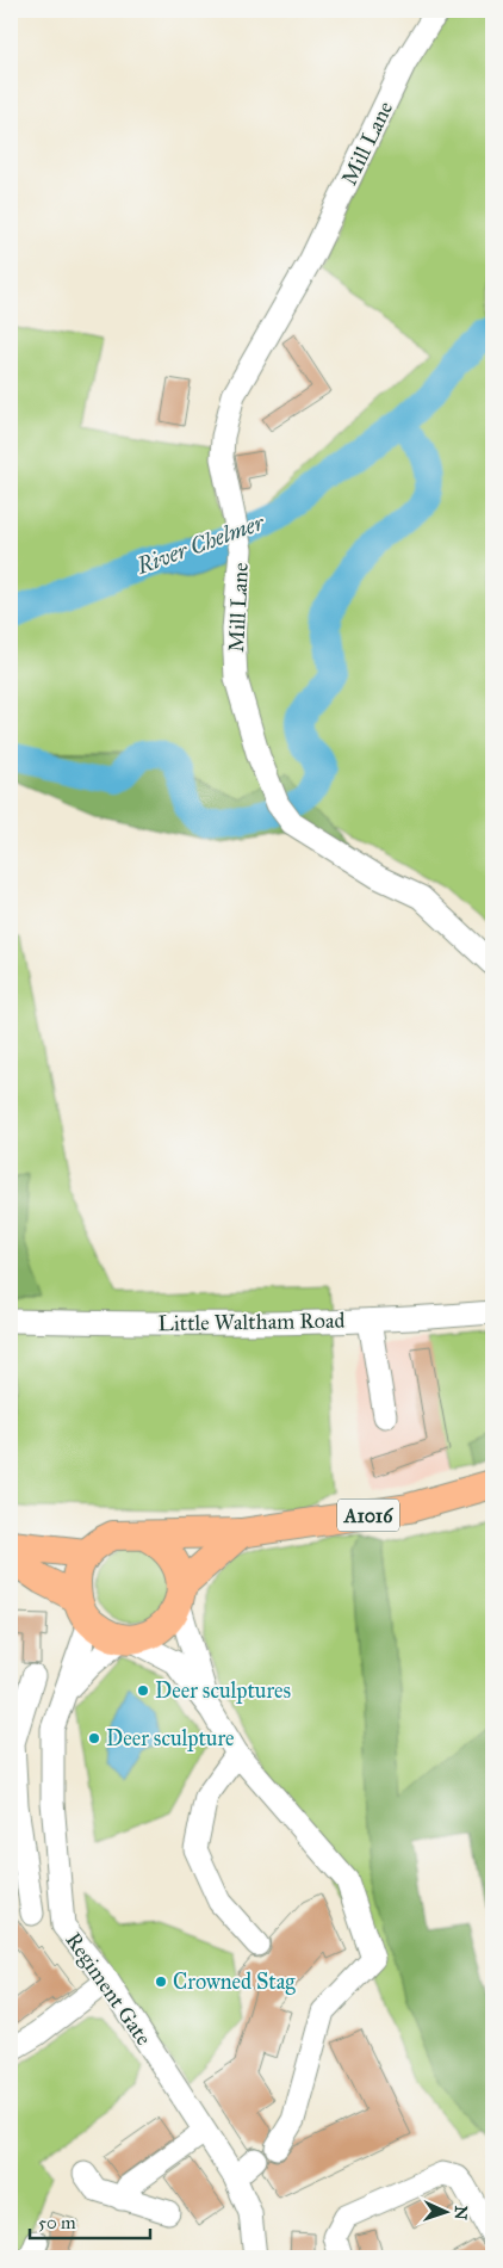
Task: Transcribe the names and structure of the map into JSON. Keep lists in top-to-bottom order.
{
  "streets": {
    "main road": ["A1016"],
    "street": ["Mill Lane", "Little Waltham Road", "Regiment Gate"]
  },
  "crossings": [
    ["A1016", "Regiment Gate"]
  ],
  "water": ["River Chelmer"],
  "places": ["Deer sculptures", "Deer sculpture", "Crowned Stag"],
  "scale_bar": "50 m",
  "north": "right"
}
